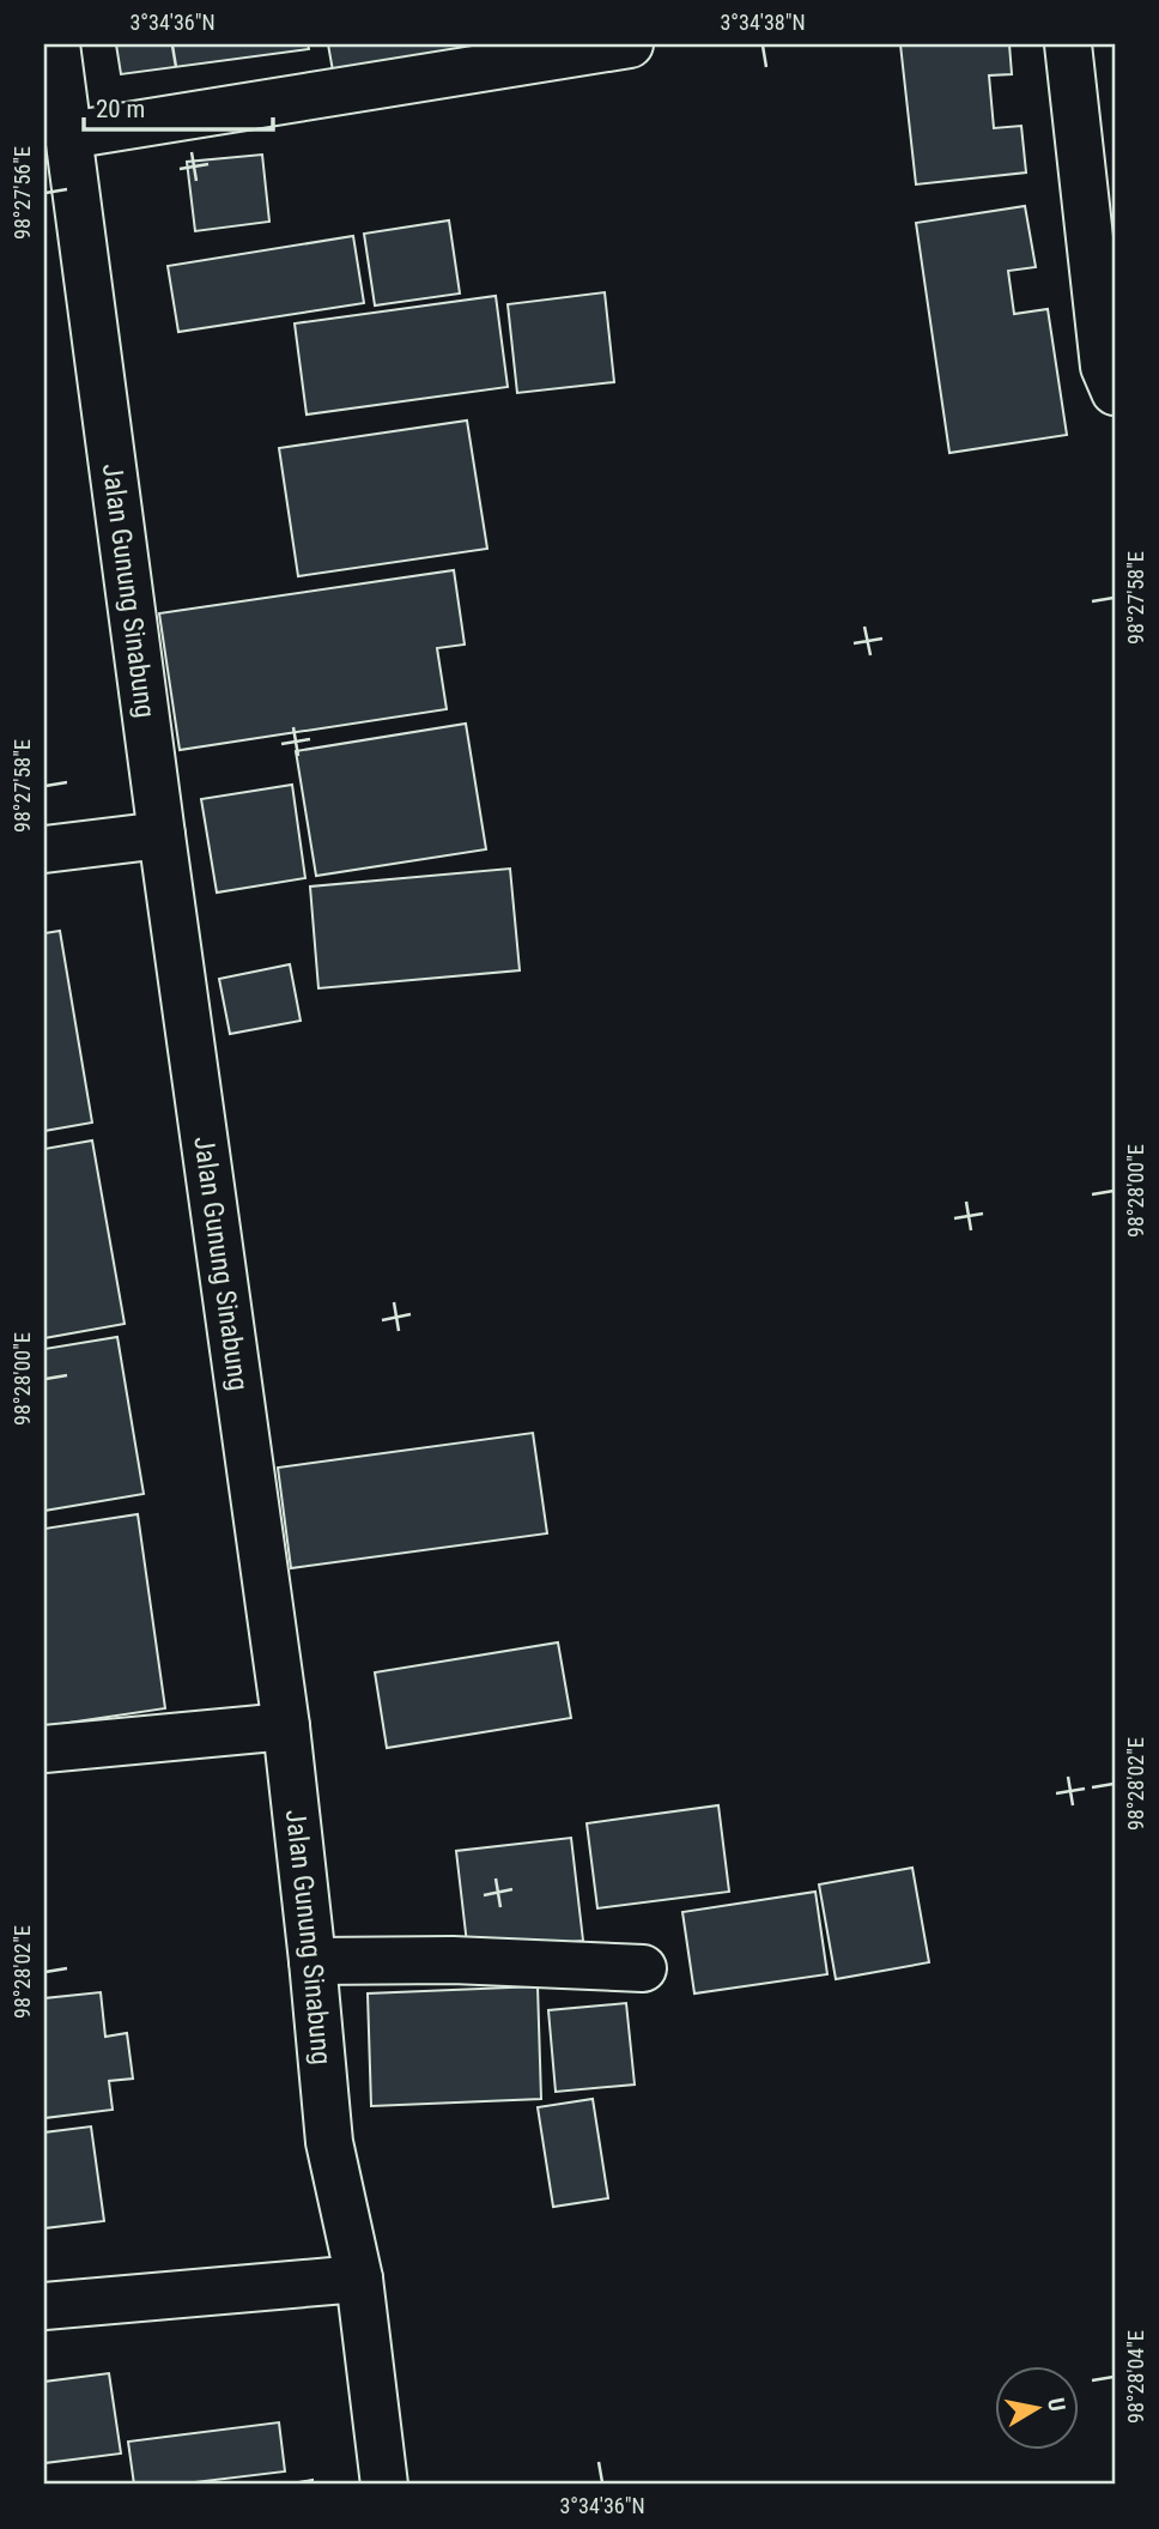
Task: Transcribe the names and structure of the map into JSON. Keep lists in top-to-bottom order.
{
  "streets": {
    "street": ["Jalan Gunung Sinabung"]
  },
  "scale_bar": "20 m",
  "north": "right",
  "coordinates": [
    "3°34'36\"N",
    "3°34'38\"N",
    "98°27'56\"E",
    "98°27'58\"E",
    "98°28'00\"E",
    "98°28'02\"E",
    "98°28'04\"E"
  ]
}
